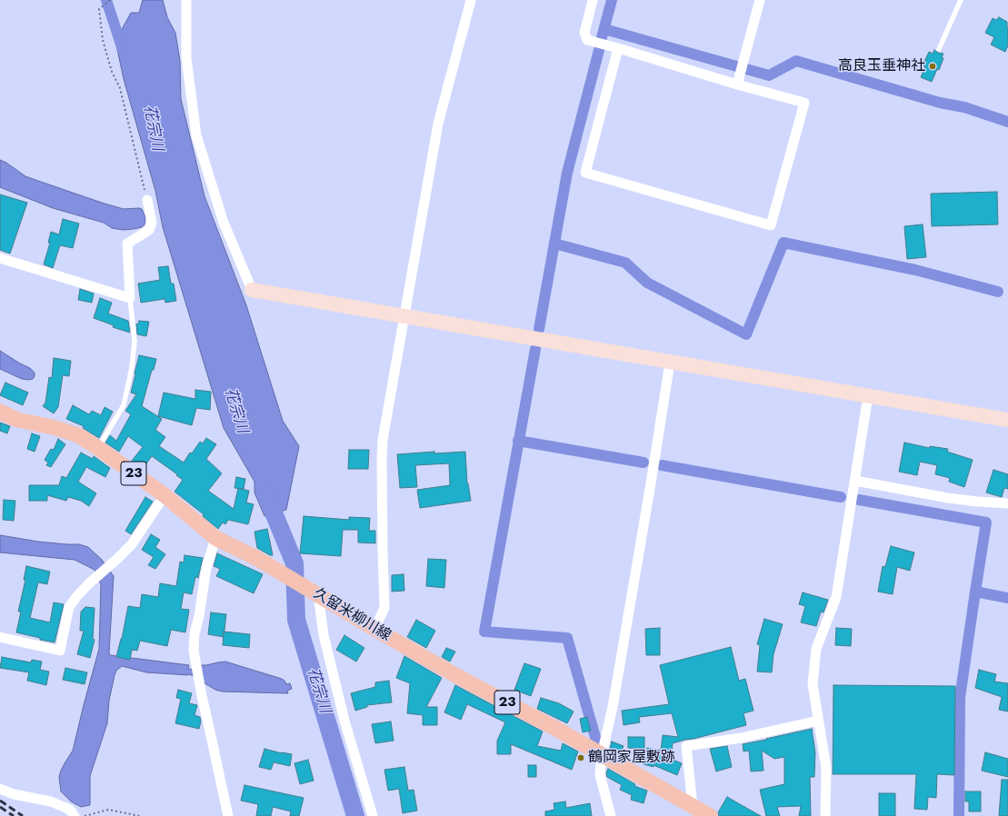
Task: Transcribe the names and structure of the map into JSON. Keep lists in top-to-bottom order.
{
  "streets": {
    "main road": ["23", "久留米柳川線"]
  },
  "water": ["花宗川"],
  "places": ["高良玉垂神社", "鶴岡家屋敷跡"]
}
